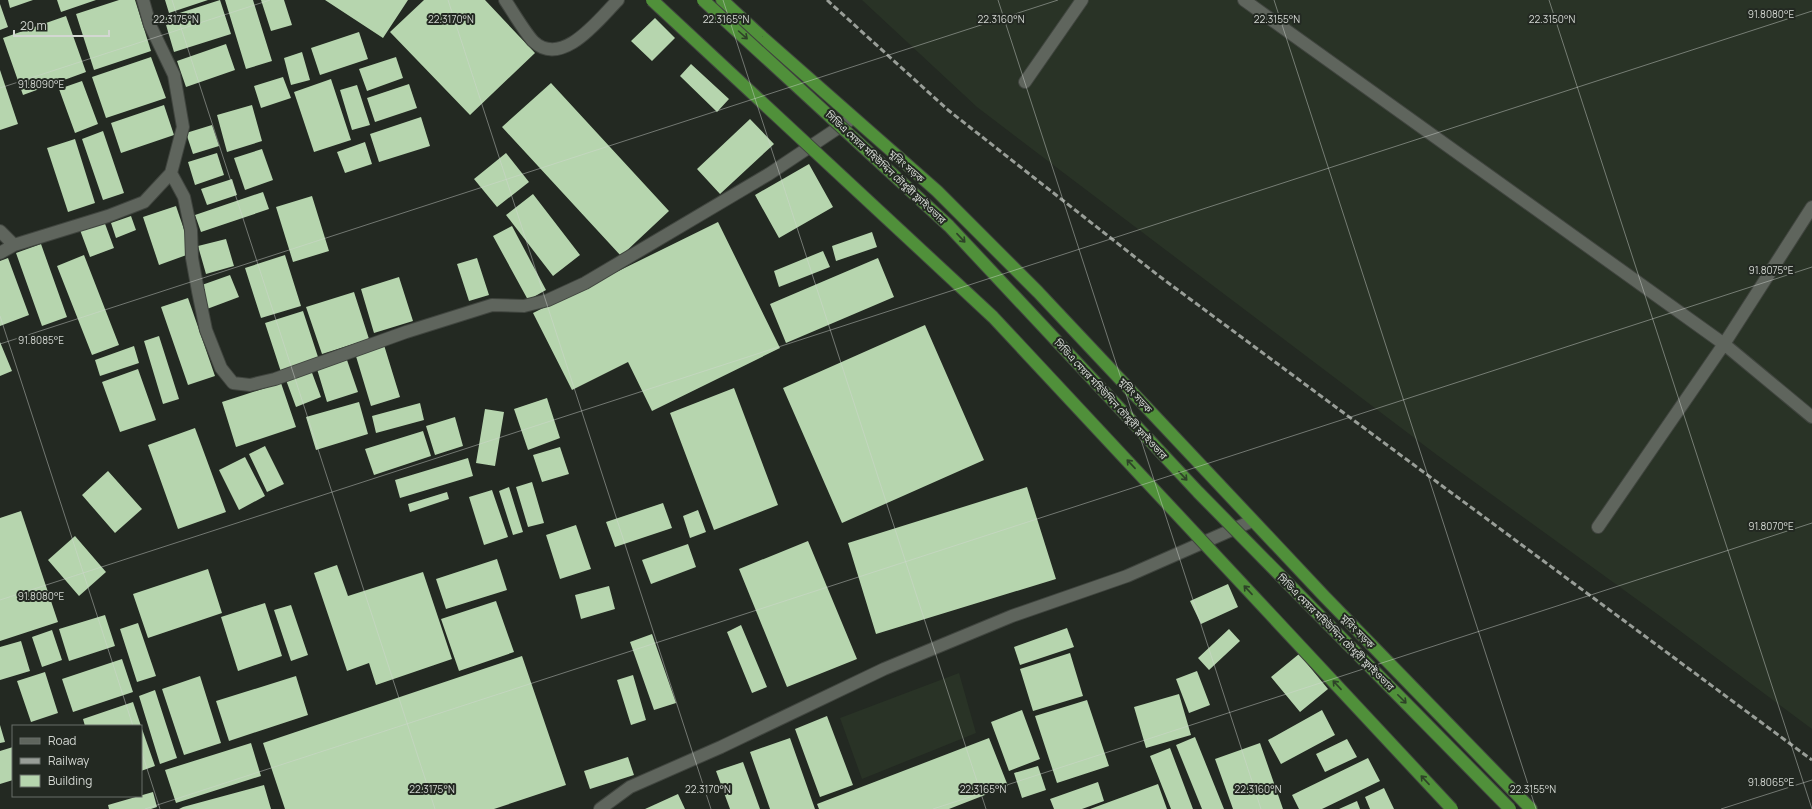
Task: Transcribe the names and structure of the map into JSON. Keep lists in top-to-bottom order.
{
  "streets": {
    "highway": ["মুরিং সড়ক", "সিডিএ মেয়র মহিউদ্দিন চৌধুরী ফ্লাইওভার"]
  },
  "legend": ["Road", "Railway", "Building"],
  "scale_bar": "20 m",
  "coordinates": [
    "91.8080°E",
    "22.3175°N",
    "22.3170°N",
    "22.3165°N",
    "22.3160°N",
    "22.3155°N",
    "22.3150°N",
    "91.8090°E",
    "91.8075°E",
    "91.8085°E",
    "91.8070°E",
    "91.8065°E"
  ]
}
